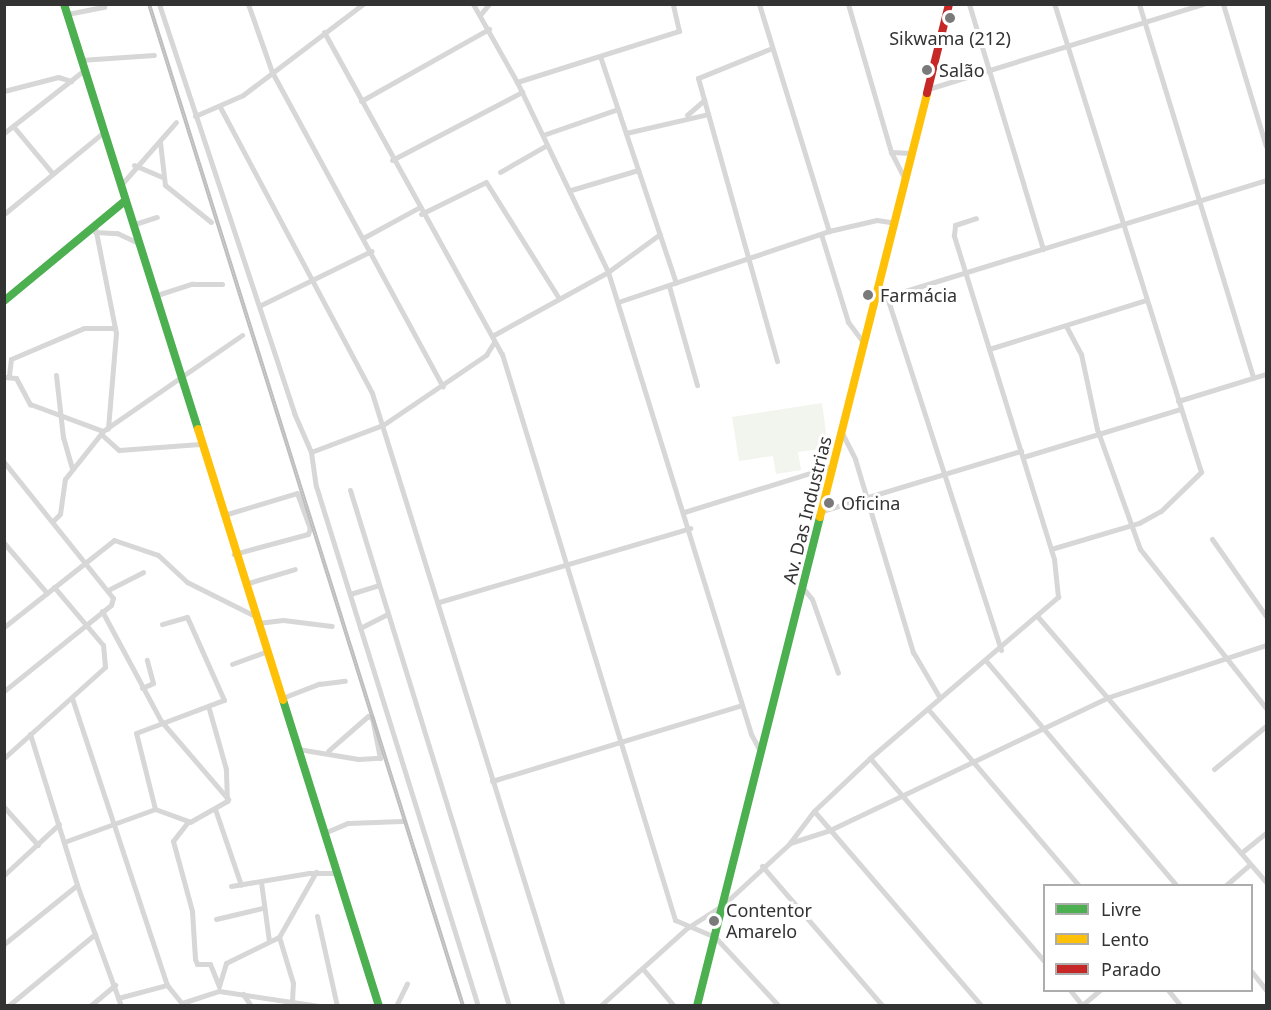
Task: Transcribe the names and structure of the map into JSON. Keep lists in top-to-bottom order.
{
  "streets": {
    "street": ["Av. Das Industrias"]
  },
  "places": [
    "Sikwama (212)",
    "Salão",
    "Farmácia",
    "Oficina",
    "Contentor Amarelo"
  ],
  "legend": ["Livre", "Lento", "Parado"]
}
